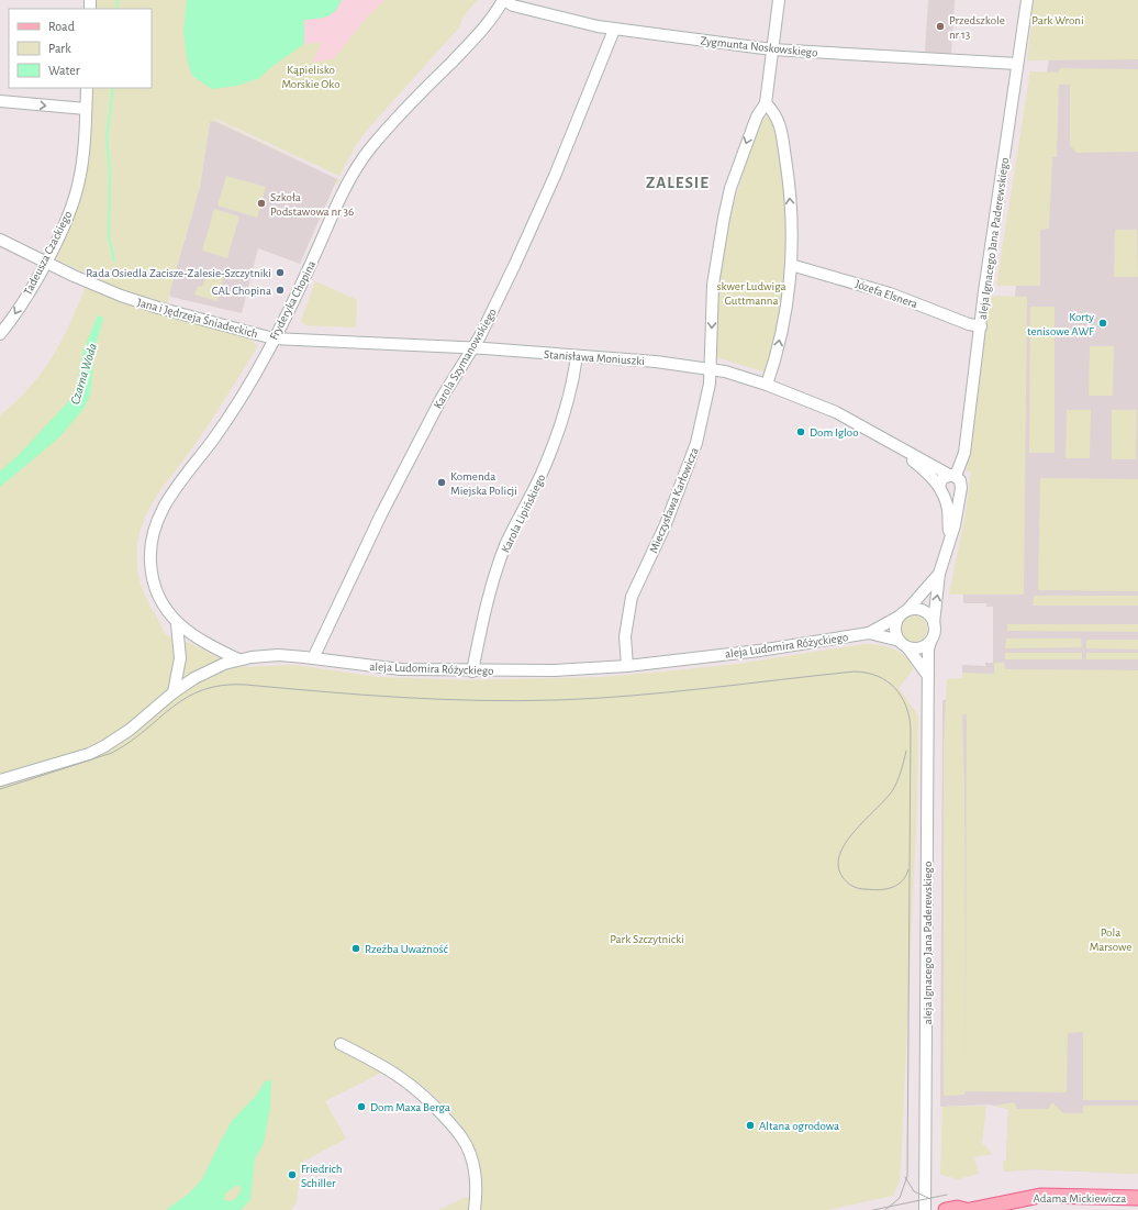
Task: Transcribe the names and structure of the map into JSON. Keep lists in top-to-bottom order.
{
  "streets": {
    "main road": ["Adama Mickiewicza"],
    "street": [
      "Zygmunta Noskowskiego",
      "aleja Ignacego Jana Paderewskiego",
      "Tadeusza Czackiego",
      "Józefa Elsnera",
      "Fryderyka Chopina",
      "Jana i Jędrzeja Śniadeckich",
      "Stanisława Moniuszki",
      "Karola Szymanowskiego",
      "Mieczysława Karłowicza",
      "Karola Lipińskiego",
      "aleja Ludomira Różyckiego"
    ]
  },
  "crossings": [
    ["Zygmunta Noskowskiego", "aleja Ignacego Jana Paderewskiego"],
    ["Zygmunta Noskowskiego", "Fryderyka Chopina"],
    ["Zygmunta Noskowskiego", "Karola Szymanowskiego"],
    ["Zygmunta Noskowskiego", "Mieczysława Karłowicza"],
    ["aleja Ignacego Jana Paderewskiego", "Józefa Elsnera"],
    ["aleja Ignacego Jana Paderewskiego", "Stanisława Moniuszki"],
    ["aleja Ignacego Jana Paderewskiego", "aleja Ludomira Różyckiego"],
    ["Tadeusza Czackiego", "Jana i Jędrzeja Śniadeckich"],
    ["Fryderyka Chopina", "Jana i Jędrzeja Śniadeckich"],
    ["Fryderyka Chopina", "Stanisława Moniuszki"],
    ["Fryderyka Chopina", "aleja Ludomira Różyckiego"],
    ["Jana i Jędrzeja Śniadeckich", "Stanisława Moniuszki"],
    ["Stanisława Moniuszki", "Karola Szymanowskiego"],
    ["Stanisława Moniuszki", "Mieczysława Karłowicza"],
    ["Stanisława Moniuszki", "Karola Lipińskiego"],
    ["Karola Szymanowskiego", "aleja Ludomira Różyckiego"],
    ["Mieczysława Karłowicza", "aleja Ludomira Różyckiego"],
    ["Karola Lipińskiego", "aleja Ludomira Różyckiego"]
  ],
  "districts": ["ZALESIE"],
  "water": ["Czarna Woda"],
  "parks": [
    "Park Wroni",
    "Kąpielisko Morskie Oko",
    "skwer Ludwiga Guttmanna",
    "Pola Marsowe",
    "Park Szczytnicki"
  ],
  "places": [
    "Przedszkole nr 13",
    "Szkoła Podstawowa nr 36",
    "Rada Osiedla Zacisze-Zalesie-Szczytniki",
    "CAL Chopina",
    "Korty tenisowe AWF",
    "Dom Igloo",
    "Komenda Miejska Policji",
    "Rzeźba Uważność",
    "Dom Maxa Berga",
    "Altana ogrodowa",
    "Friedrich Schiller"
  ],
  "legend": ["Road", "Park", "Water"]
}
